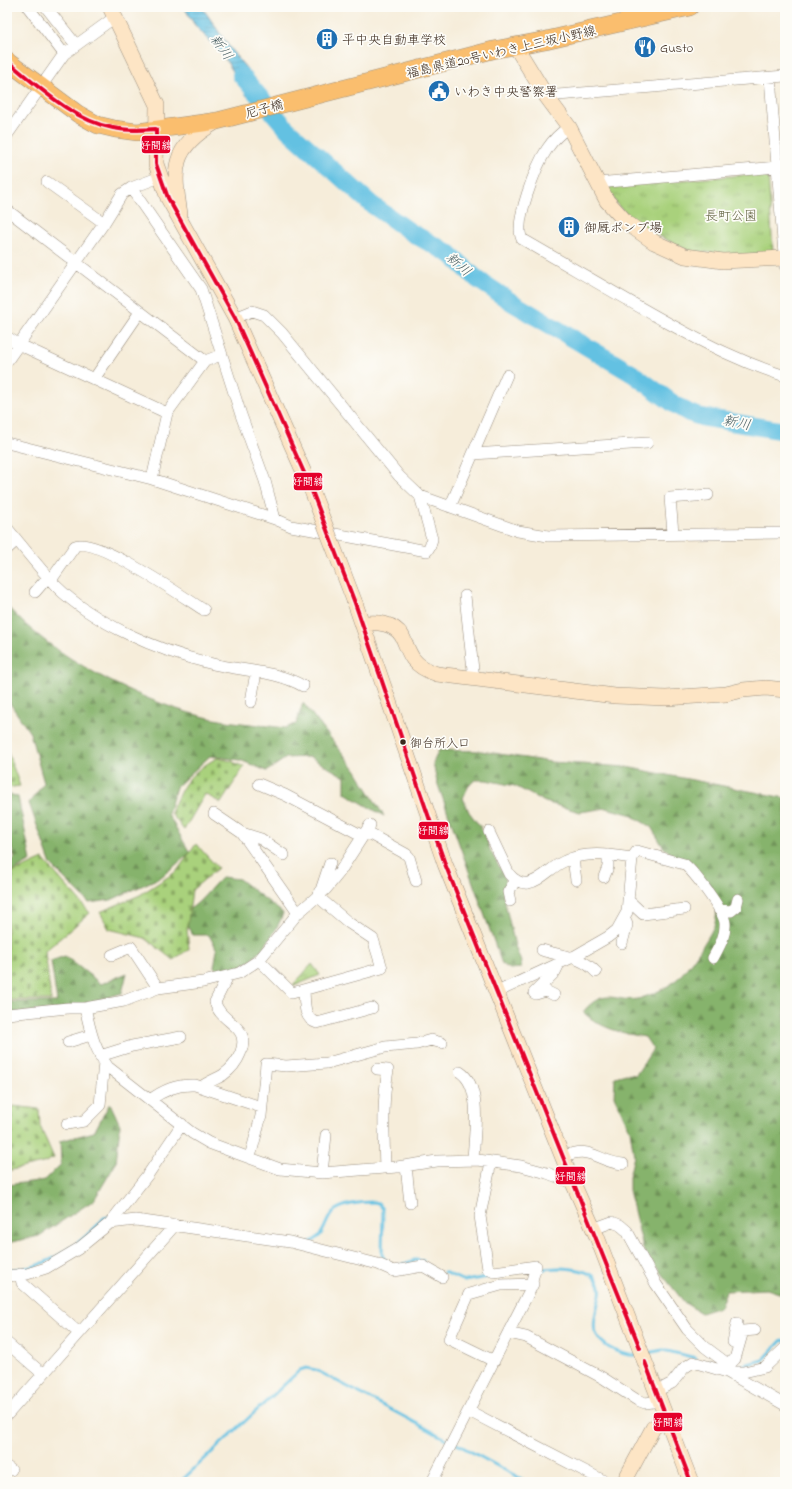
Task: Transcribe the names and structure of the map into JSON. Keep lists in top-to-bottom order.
{
  "streets": {
    "main road": ["福島県道20号いわき上三坂小野線", "尼子橋"]
  },
  "crossings": [
    ["福島県道20号いわき上三坂小野線", "尼子橋"]
  ],
  "water": ["新川"],
  "parks": ["長町公園"],
  "places": {
    "building": ["平中央自動車学校", "御厩ポンプ場"],
    "restaurant": ["Gusto"],
    "public building": ["いわき中央警察署"],
    "other": ["御台所入口"]
  },
  "lines": ["transit line 好間線"]
}
